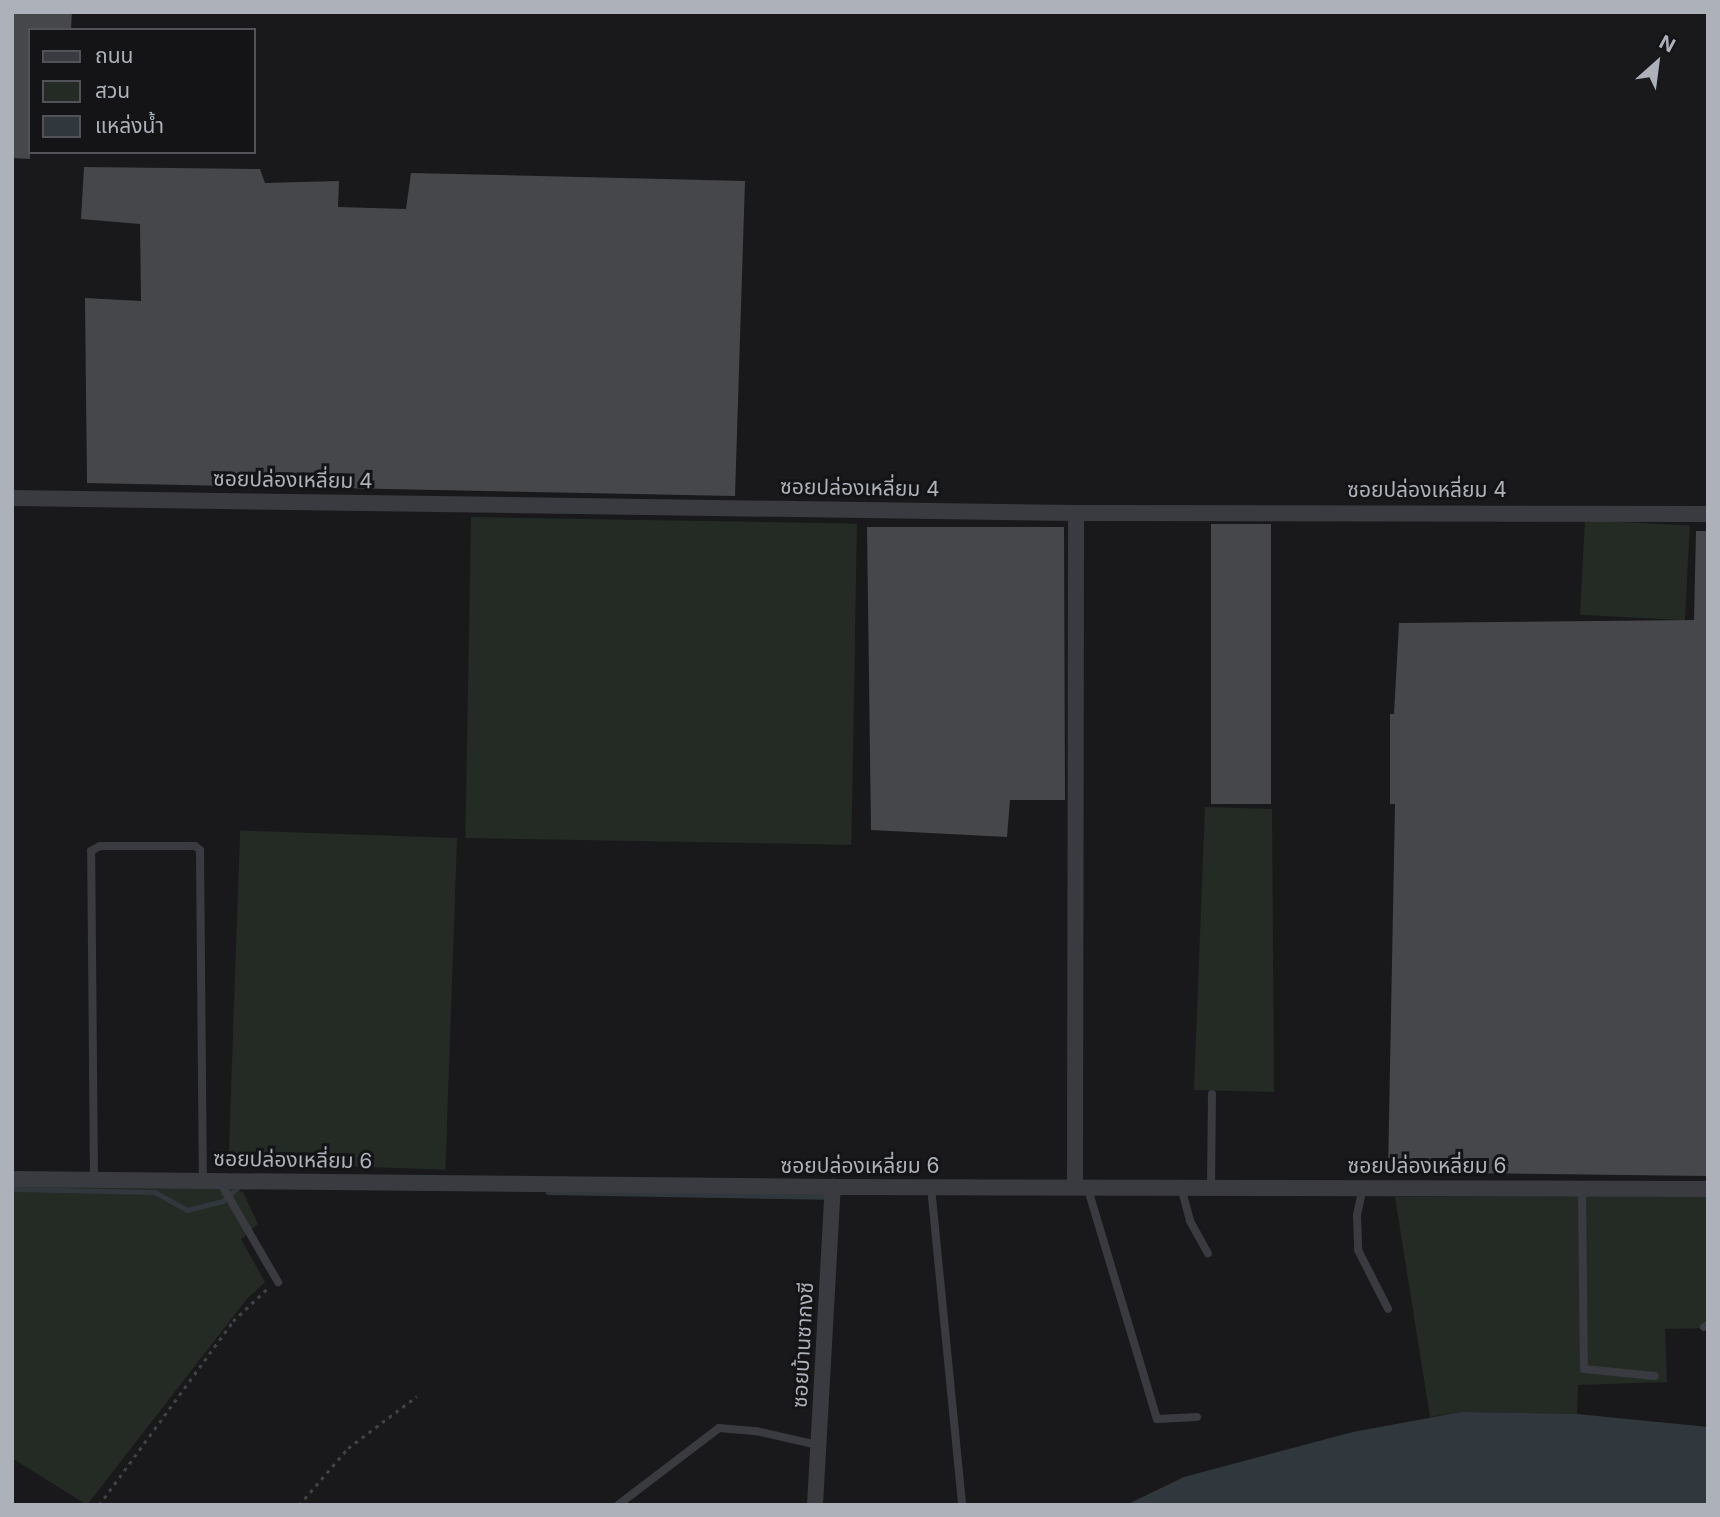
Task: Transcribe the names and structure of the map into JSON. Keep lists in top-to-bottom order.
{
  "streets": {
    "street": ["ซอยปล่องเหลี่ยม 4", "ซอยปล่องเหลี่ยม 6", "ซอยบ้านซากงซี"]
  },
  "crossings": [
    ["ซอยปล่องเหลี่ยม 6", "ซอยบ้านซากงซี"]
  ],
  "legend": ["ถนน", "สวน", "แหล่งน้ำ"],
  "north": "top right"
}
